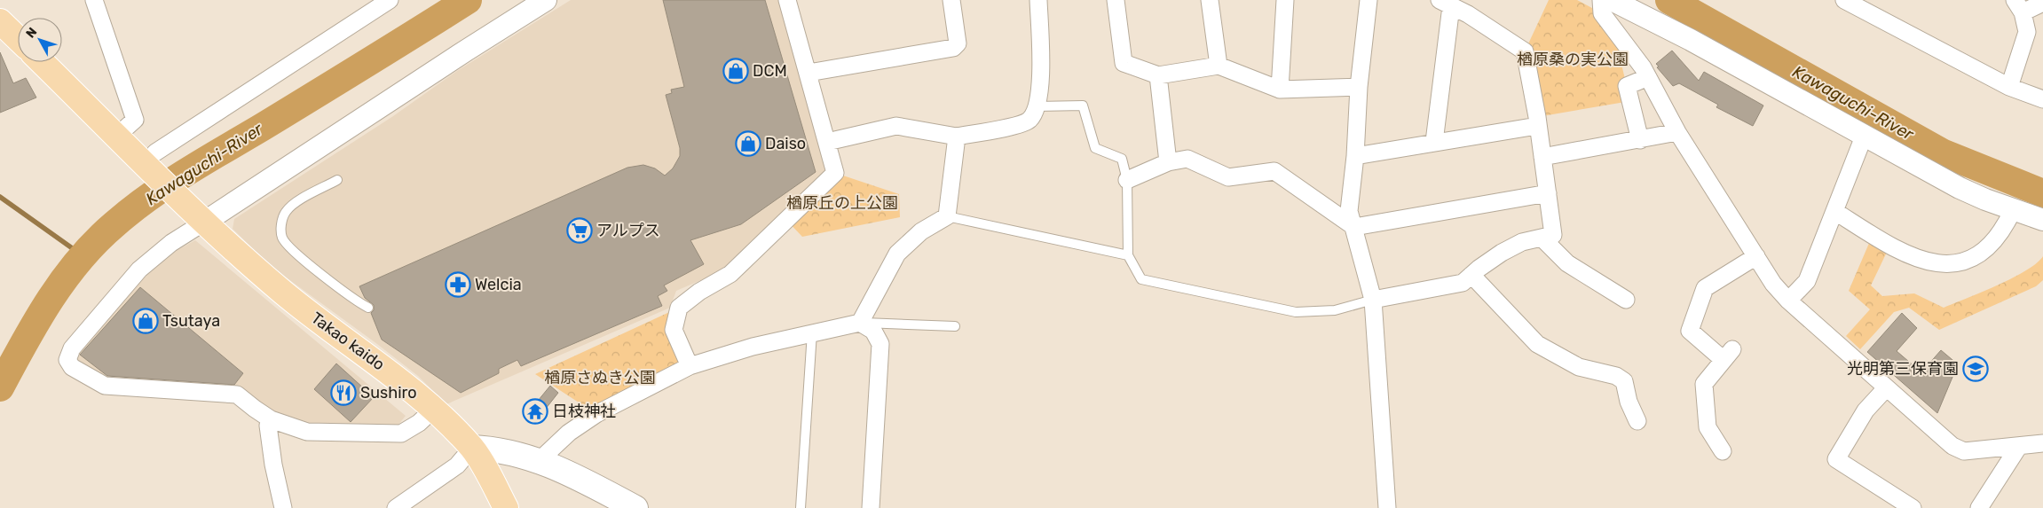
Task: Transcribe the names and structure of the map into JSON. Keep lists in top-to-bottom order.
{
  "streets": {
    "main road": ["Takao kaido"]
  },
  "water": ["Kawaguchi-River"],
  "parks": ["楢原桑の実公園", "楢原丘の上公園", "楢原さぬき公園"],
  "places": {
    "shop": ["DCM", "Daiso", "Tsutaya"],
    "supermarket": ["アルプス"],
    "pharmacy": ["Welcia"],
    "school or university": ["光明第三保育園"],
    "restaurant": ["Sushiro"],
    "temple": ["日枝神社"]
  },
  "north": "top left"
}
